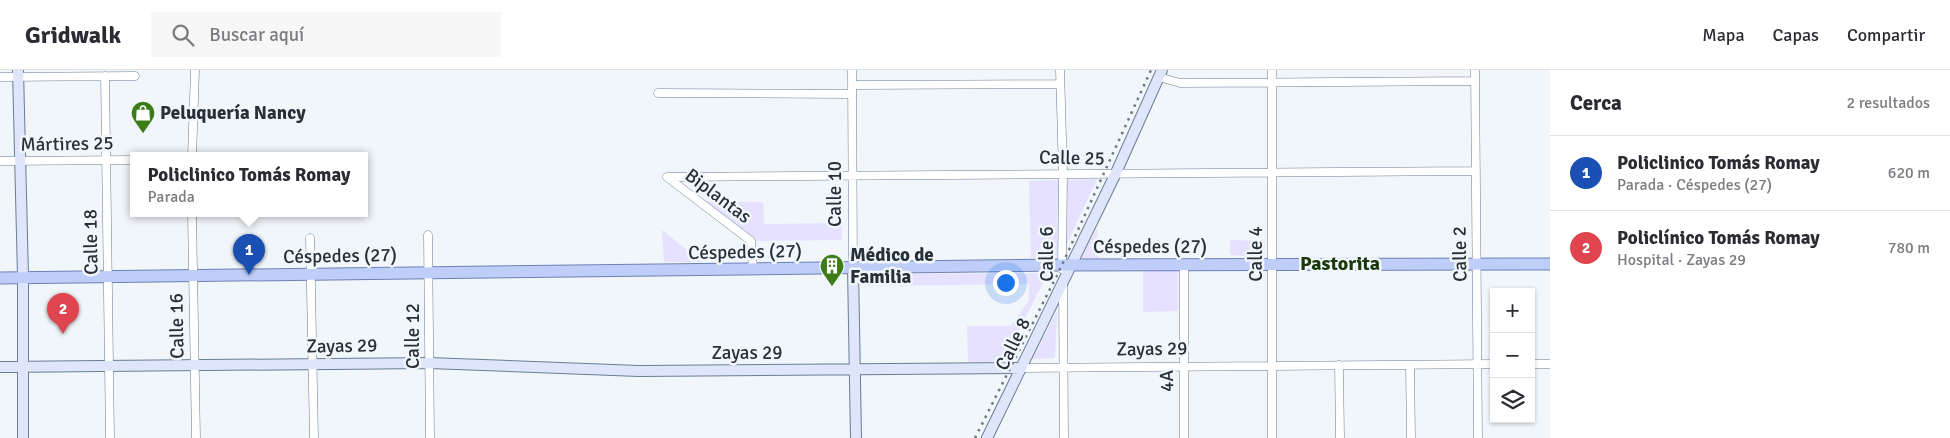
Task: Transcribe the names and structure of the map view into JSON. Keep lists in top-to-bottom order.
{
  "streets": {
    "main road": ["Céspedes (27)"],
    "street": [
      "Mártires 25",
      "Calle 25",
      "Calle 10",
      "Biplantas",
      "Calle 18",
      "Calle 6",
      "Calle 4",
      "Calle 2",
      "Calle 16",
      "Calle 12",
      "Calle 8",
      "Zayas 29",
      "4A"
    ]
  },
  "crossings": [
    ["Mártires 25", "Calle 18"],
    ["Calle 25", "Calle 10"],
    ["Calle 25", "Biplantas"],
    ["Calle 25", "Calle 6"],
    ["Calle 25", "Calle 4"],
    ["Calle 25", "Calle 2"],
    ["Calle 25", "Calle 8"],
    ["Calle 10", "Céspedes (27)"],
    ["Calle 10", "Zayas 29"],
    ["Biplantas", "Céspedes (27)"],
    ["Calle 18", "Céspedes (27)"],
    ["Calle 18", "Zayas 29"],
    ["Céspedes (27)", "Calle 6"],
    ["Céspedes (27)", "Calle 4"],
    ["Céspedes (27)", "Calle 2"],
    ["Céspedes (27)", "Calle 16"],
    ["Céspedes (27)", "Calle 12"],
    ["Céspedes (27)", "Calle 8"],
    ["Céspedes (27)", "4A"],
    ["Calle 6", "Calle 8"],
    ["Calle 6", "Zayas 29"],
    ["Calle 4", "Zayas 29"],
    ["Calle 2", "Zayas 29"],
    ["Calle 16", "Zayas 29"],
    ["Calle 12", "Zayas 29"],
    ["Calle 8", "Zayas 29"],
    ["Zayas 29", "4A"]
  ],
  "districts": ["Pastorita"],
  "places": {
    "shop": ["Peluquería Nancy"],
    "building": ["Médico de Familia"]
  },
  "page": {
    "header": "Gridwalk",
    "search": "Buscar aquí",
    "nav": ["Mapa", "Capas", "Compartir"],
    "heading": ["Cerca", "2 resultados"],
    "list": [
      {
        "mark": "1",
        "name": "Policlinico Tomás Romay",
        "note": "Parada · Céspedes (27)",
        "value": "620 m"
      },
      {
        "mark": "2",
        "name": "Policlínico Tomás Romay",
        "note": "Hospital · Zayas 29",
        "value": "780 m"
      }
    ],
    "popup": ["Policlinico Tomás Romay", "Parada"],
    "pins": ["1", "2"],
    "map_buttons": ["+", "−"]
  }
}
